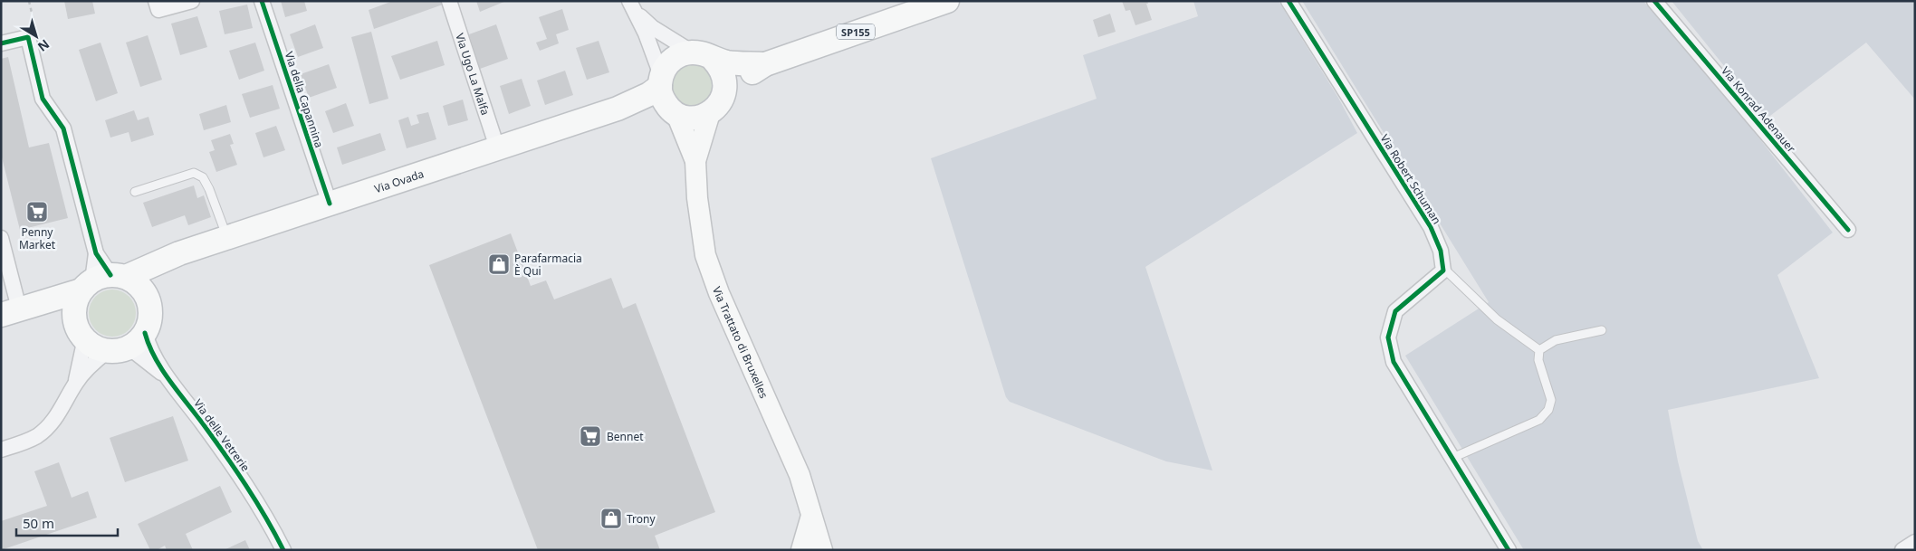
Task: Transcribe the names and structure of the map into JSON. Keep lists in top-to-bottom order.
{
  "streets": {
    "main road": ["SP155", "Via Ovada", "Via Trattato di Bruxelles"],
    "street": [
      "Via Ugo La Malfa",
      "Via della Capannina",
      "Via Konrad Adenauer",
      "Via Robert Schuman",
      "Via delle Vetrerie"
    ]
  },
  "crossings": [
    ["SP155", "Via Ovada"],
    ["SP155", "Via Trattato di Bruxelles"],
    ["Via Ugo La Malfa", "Via Ovada"],
    ["Via della Capannina", "Via Ovada"],
    ["Via Ovada", "Via Trattato di Bruxelles"],
    ["Via Ovada", "Via delle Vetrerie"]
  ],
  "places": {
    "supermarket": ["Penny Market", "Bennet"],
    "shop": ["Parafarmacia È Qui", "Trony"]
  },
  "scale_bar": "50 m",
  "north": "bottom right"
}
